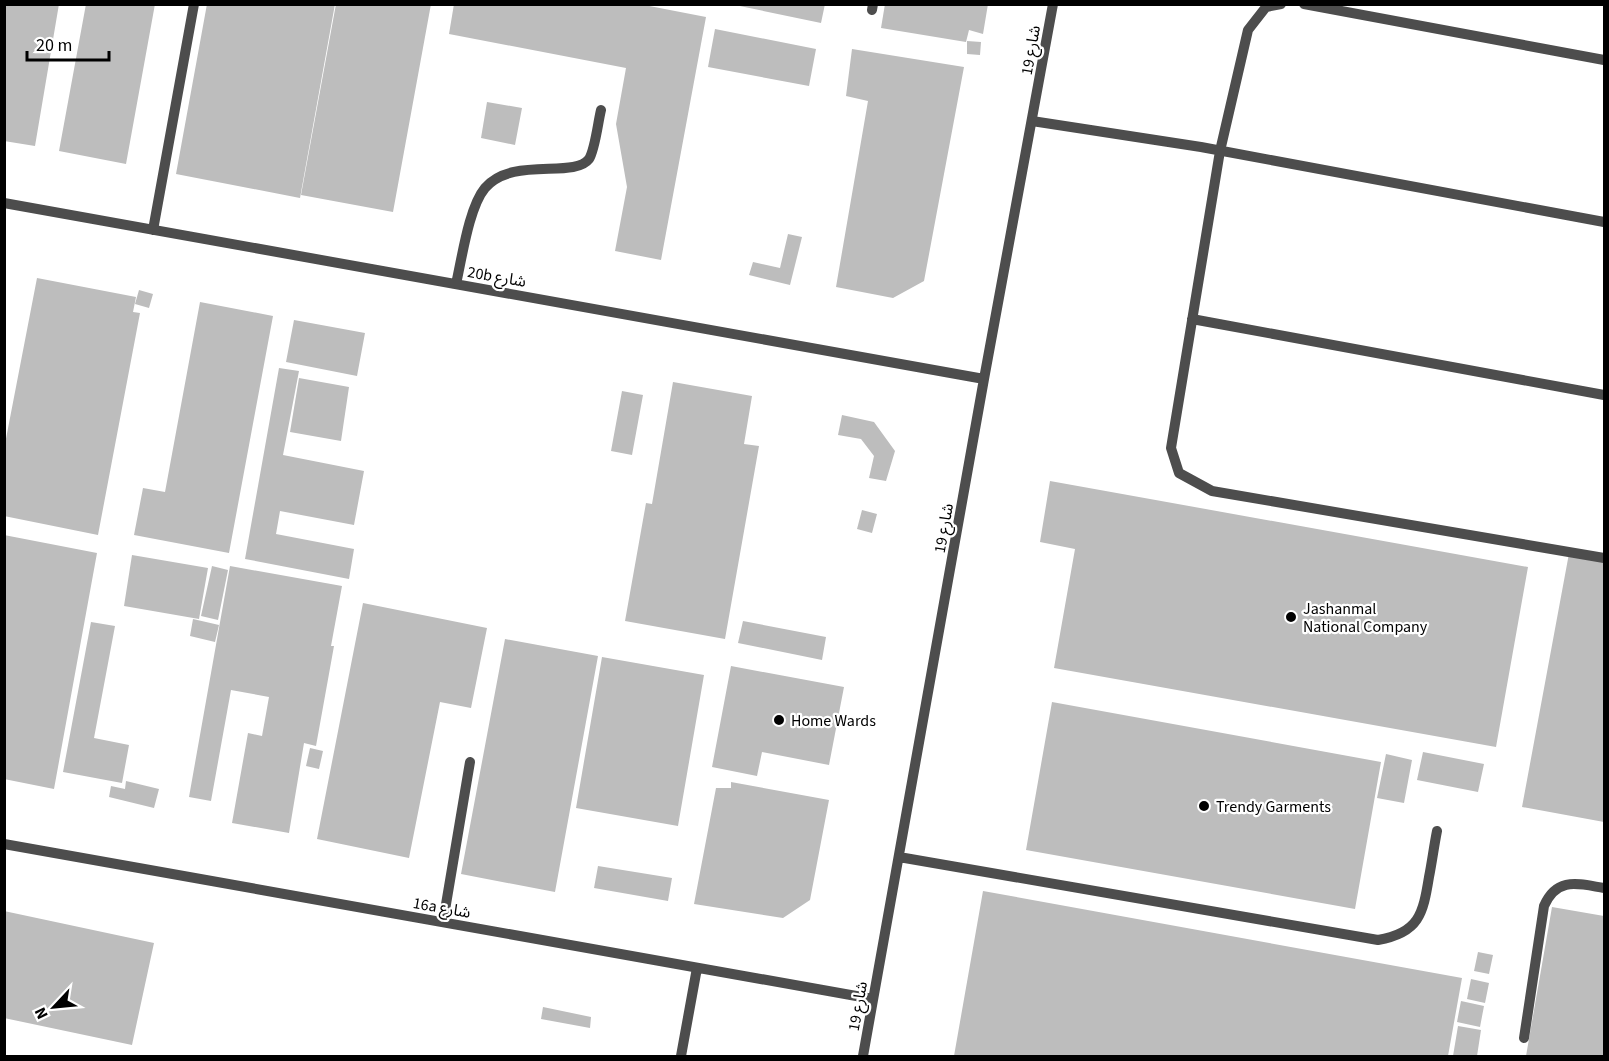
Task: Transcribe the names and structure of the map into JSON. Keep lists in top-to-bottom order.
{
  "streets": {
    "lane": ["شارع 19", "20b شارع", "16a شارع"]
  },
  "crossings": [
    ["شارع 19", "20b شارع"],
    ["شارع 19", "16a شارع"]
  ],
  "places": ["Jashanmal National Company", "Home Wards", "Trendy Garments"],
  "scale_bar": "20 m",
  "north": "bottom left"
}
